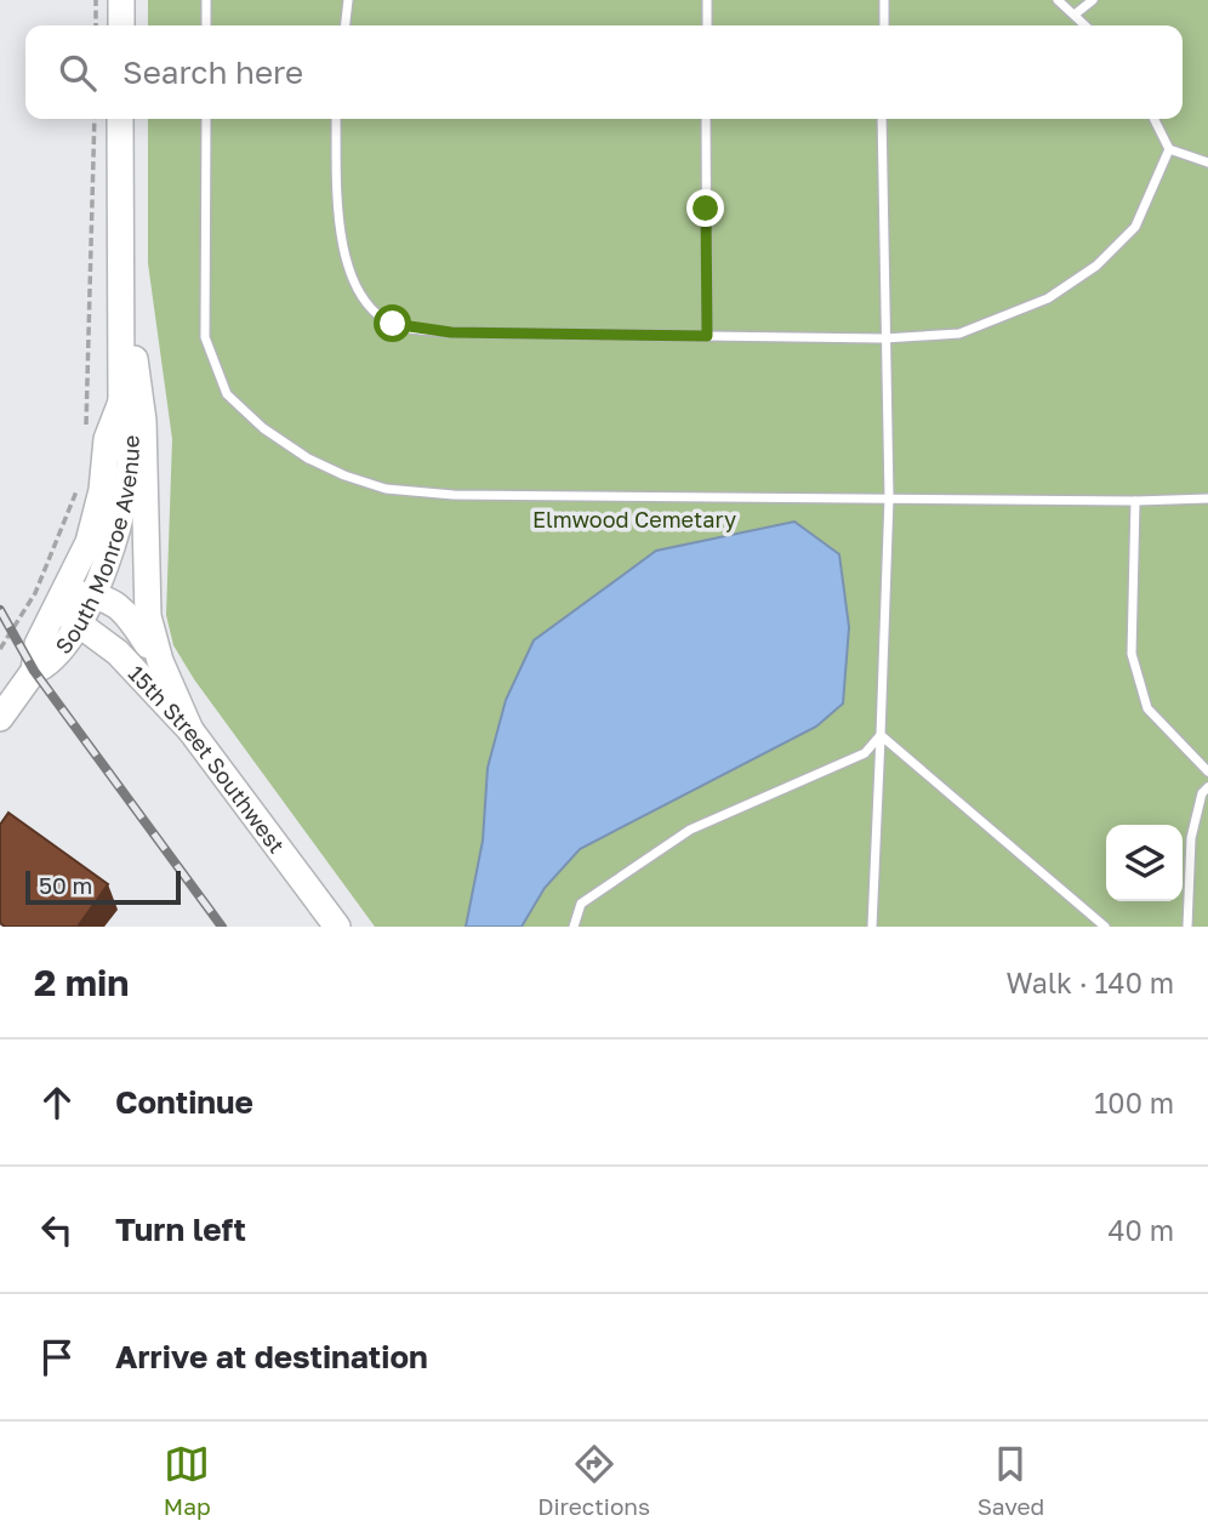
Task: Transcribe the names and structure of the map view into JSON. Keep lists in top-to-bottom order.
{
  "streets": {
    "street": ["South Monroe Avenue", "15th Street Southwest"]
  },
  "crossings": [
    ["South Monroe Avenue", "15th Street Southwest"]
  ],
  "parks": ["Elmwood Cemetary"],
  "scale_bar": "50 m",
  "page": {
    "search": "Search here",
    "scale": "50 m",
    "heading": ["2 min", "Walk · 140 m"],
    "list": [
      ["Continue", "100 m"],
      ["Turn left", "40 m"],
      "Arrive at destination"
    ],
    "nav": ["Map", "Directions", "Saved"]
  }
}
